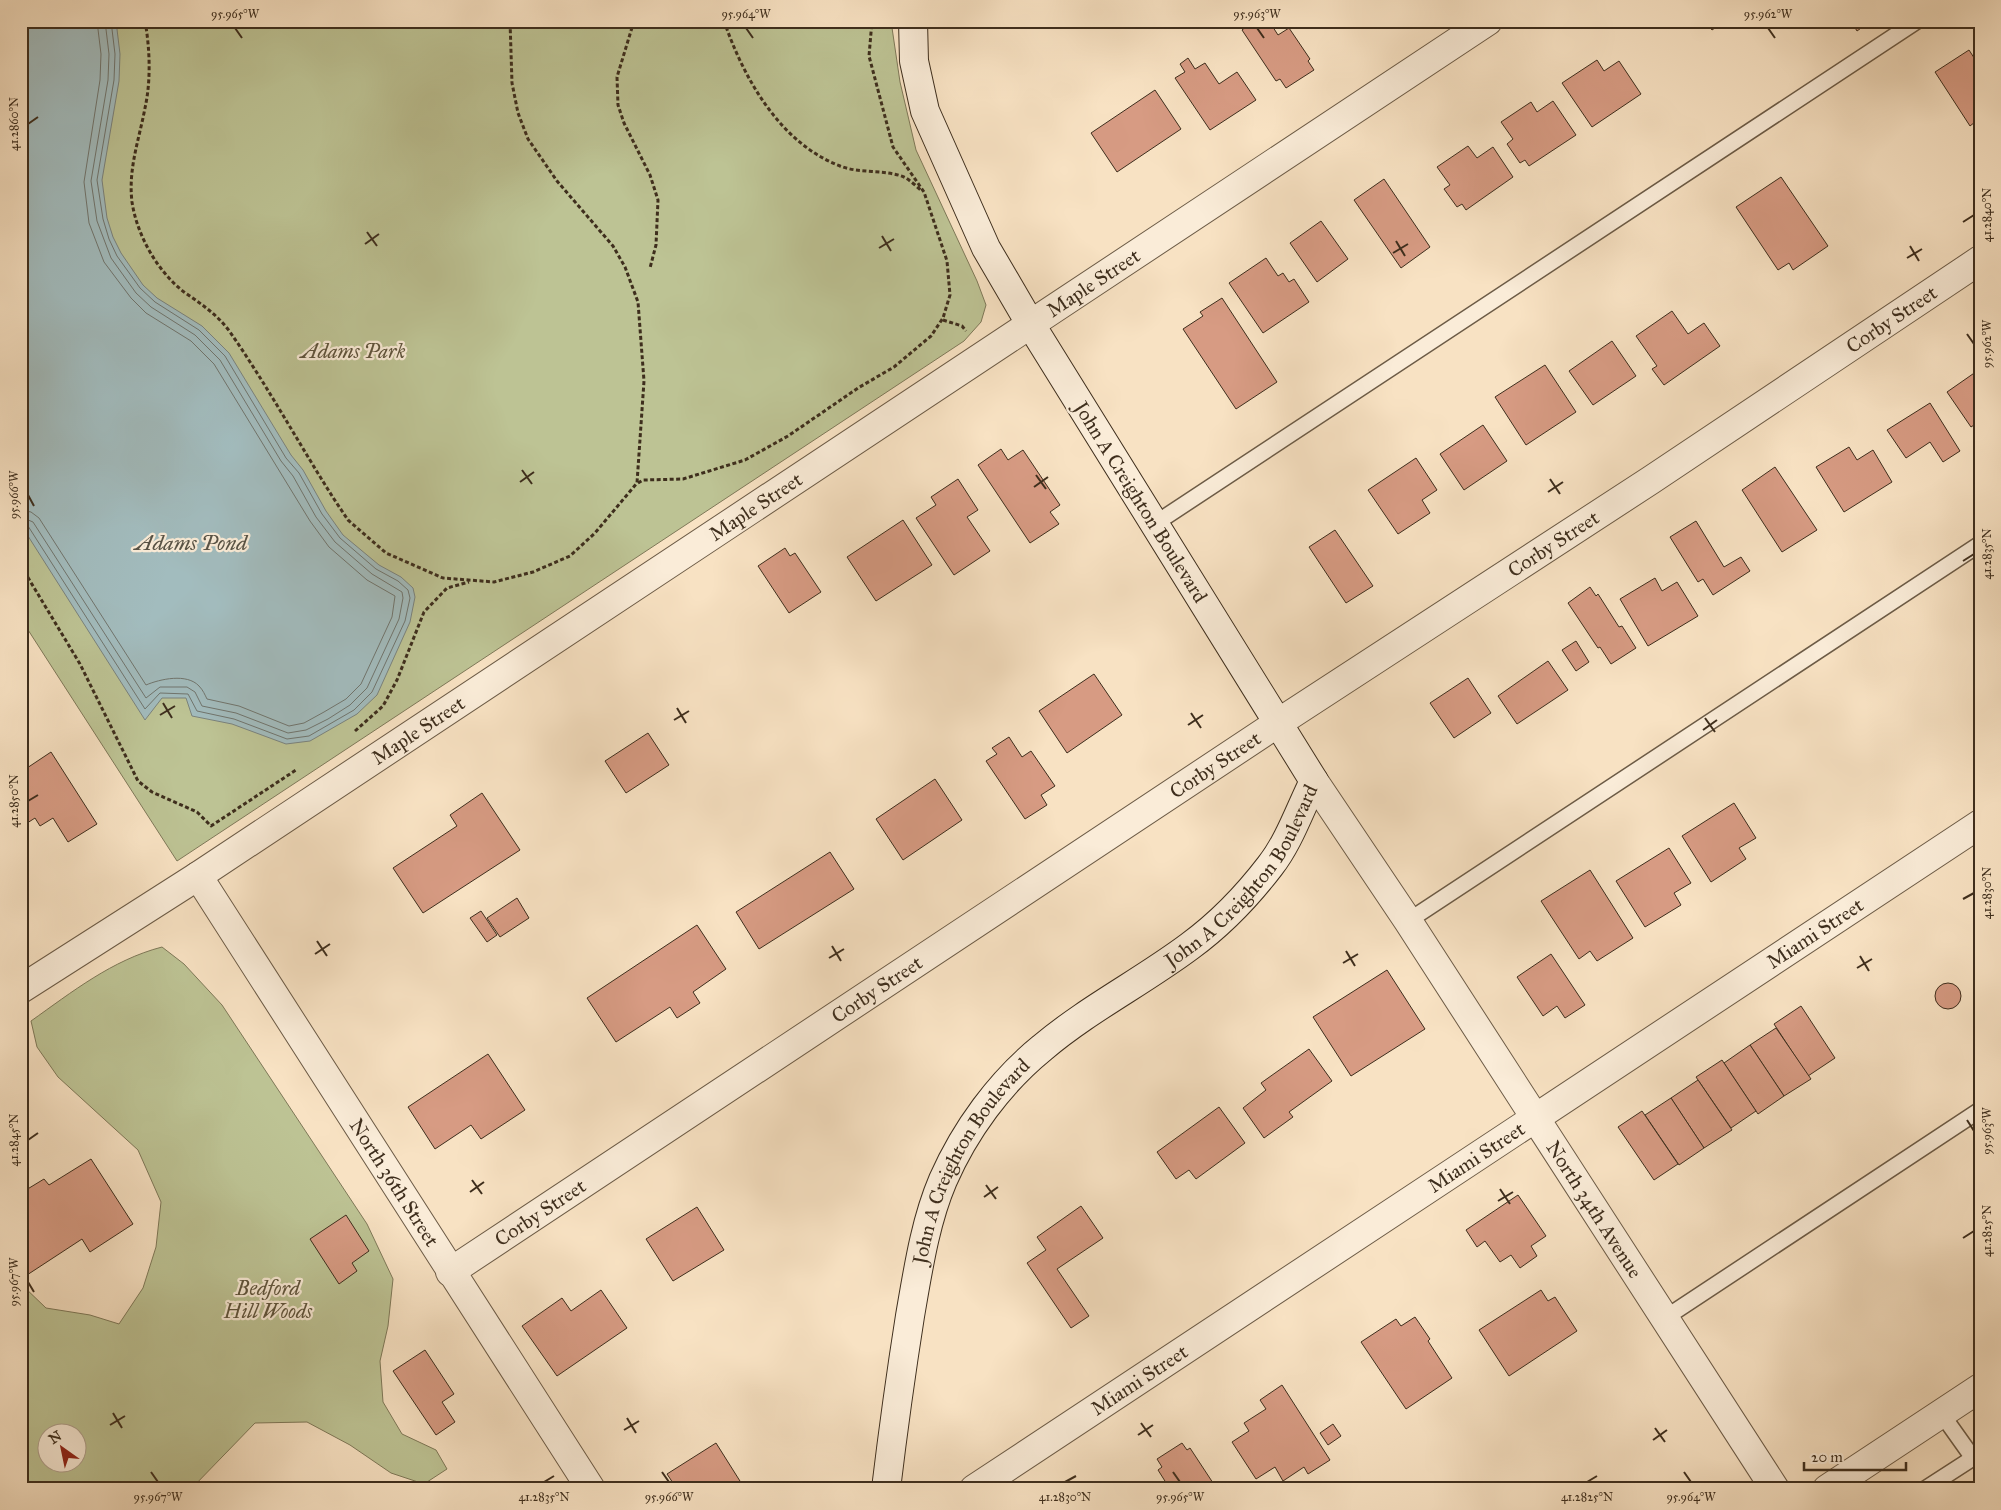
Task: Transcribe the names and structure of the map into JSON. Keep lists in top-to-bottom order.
{
  "streets": {
    "street": [
      "Maple Street",
      "Corby Street",
      "John A Creighton Boulevard",
      "Miami Street",
      "North 36th Street",
      "North 34th Avenue"
    ]
  },
  "crossings": [
    ["Maple Street", "John A Creighton Boulevard"],
    ["Maple Street", "North 36th Street"],
    ["Corby Street", "John A Creighton Boulevard"],
    ["Corby Street", "North 36th Street"],
    ["John A Creighton Boulevard", "North 34th Avenue"],
    ["Miami Street", "North 34th Avenue"]
  ],
  "water": ["Adams Pond"],
  "parks": ["Adams Park", "Bedford Hill Woods"],
  "scale_bar": "20 m",
  "north": "top left",
  "coordinates": [
    "95.965°W",
    "95.964°W",
    "95.963°W",
    "95.962°W",
    "41.2860°N",
    "41.2840°N",
    "95.966°W",
    "41.2835°N",
    "41.2850°N",
    "41.2830°N",
    "41.2845°N",
    "41.2825°N",
    "95.967°W"
  ]
}
